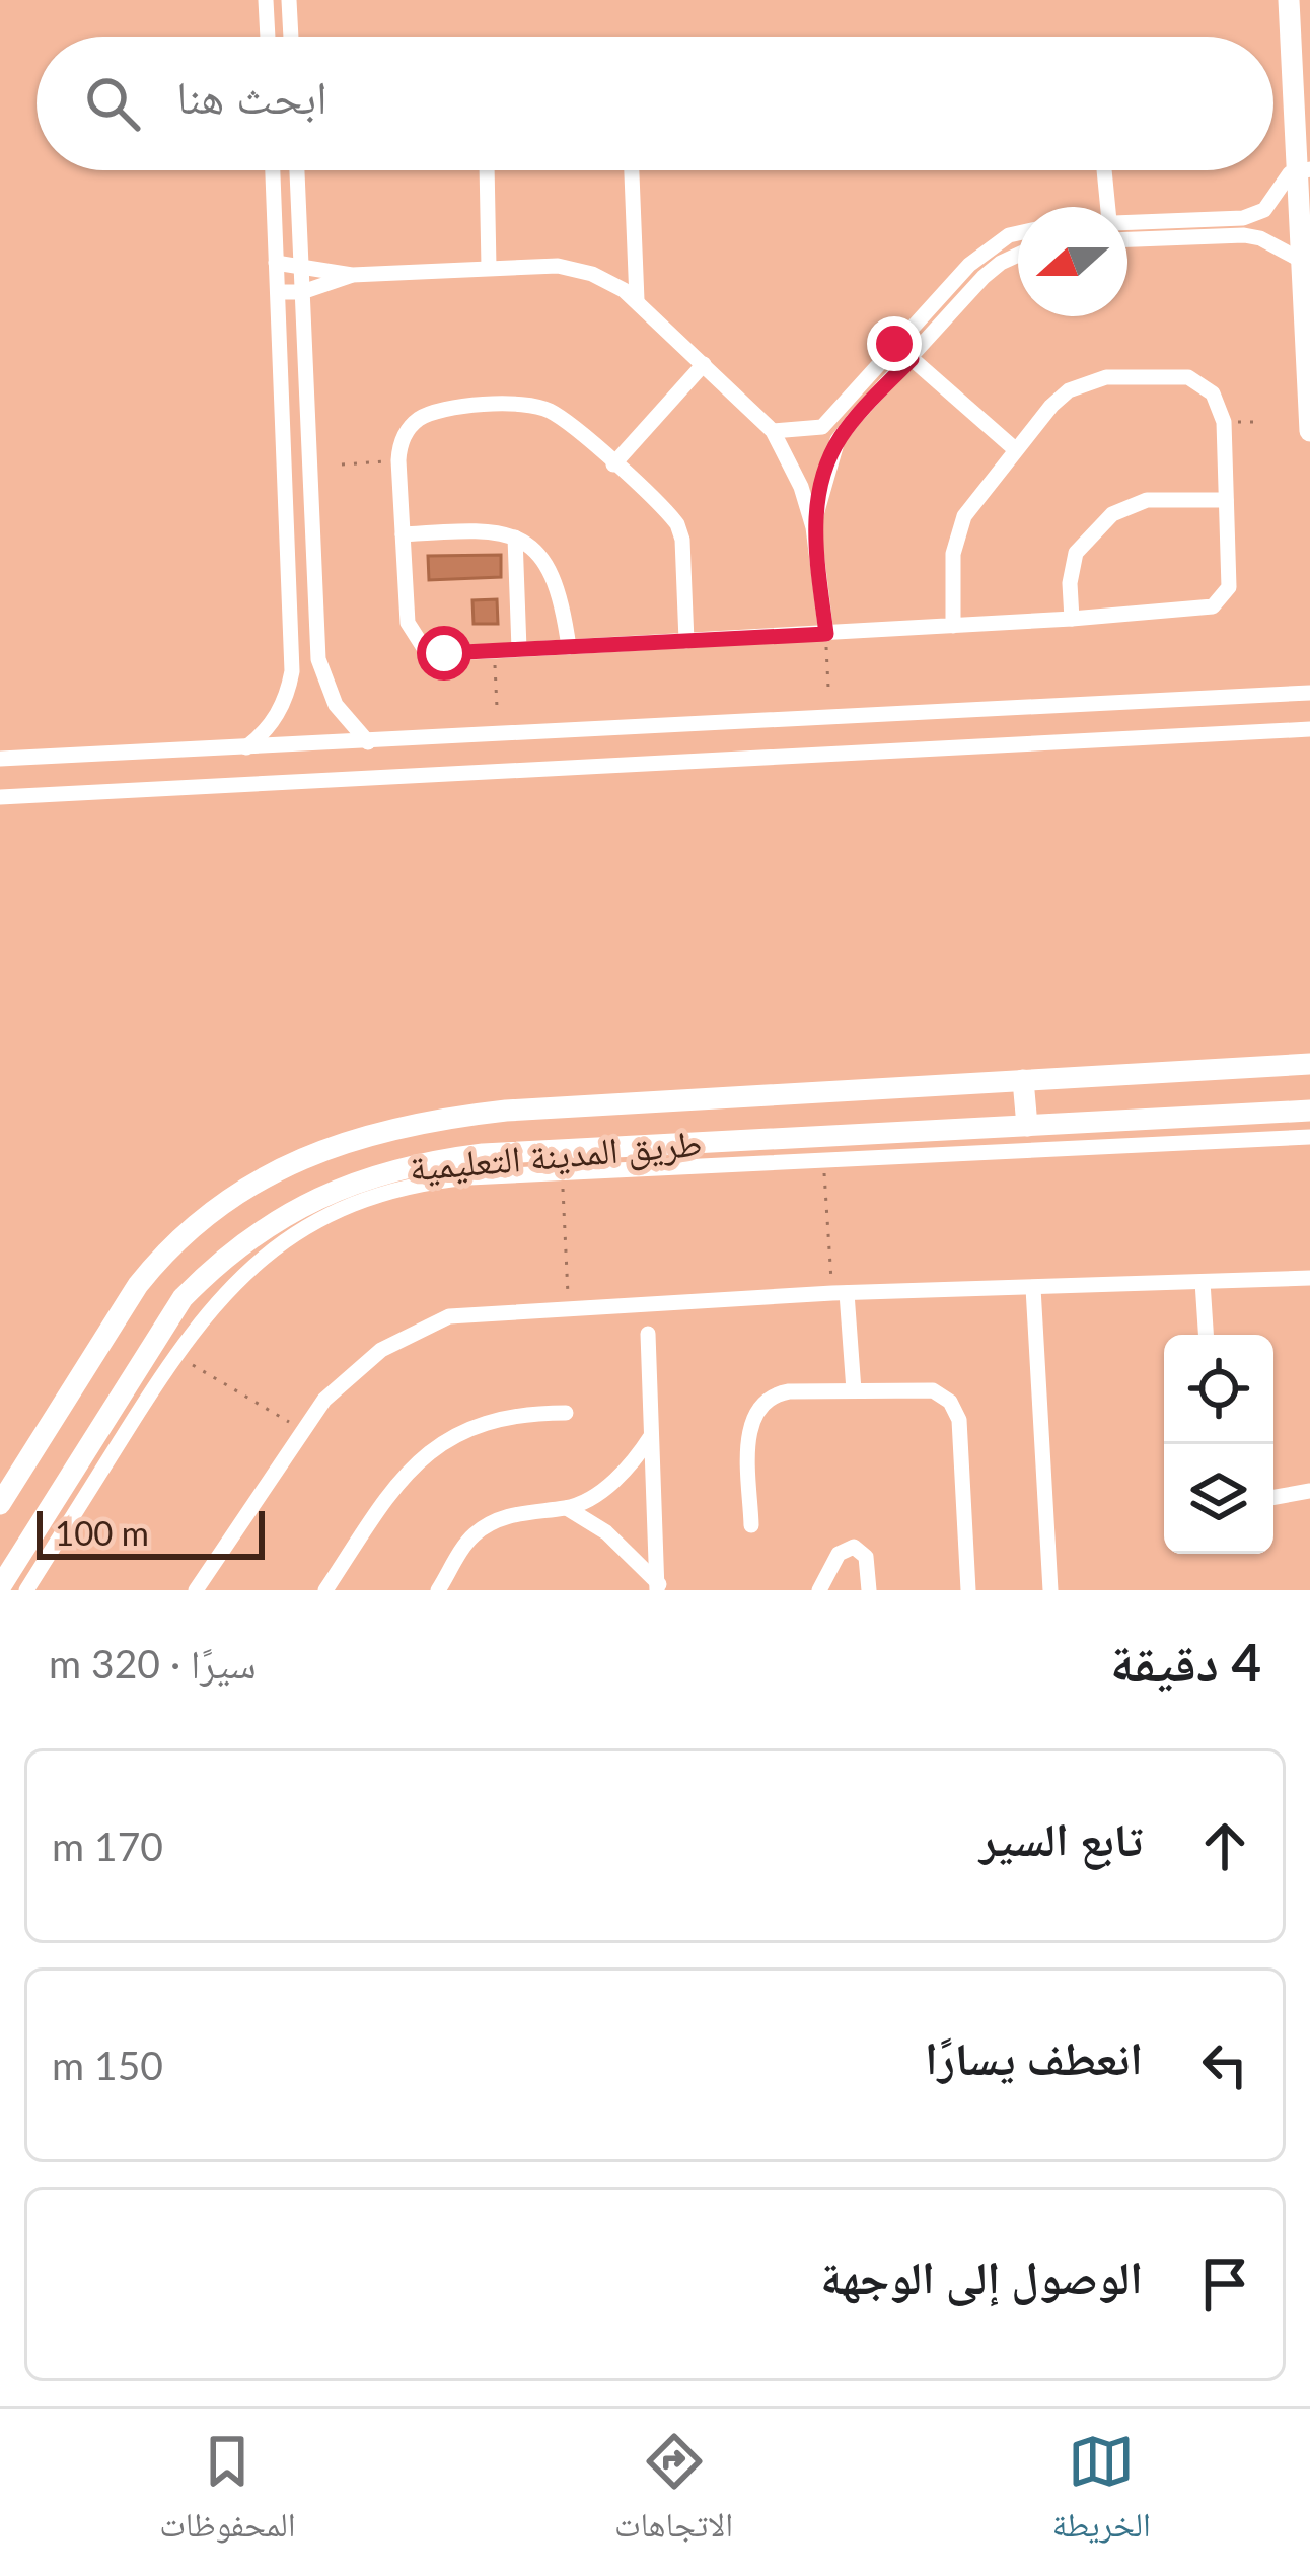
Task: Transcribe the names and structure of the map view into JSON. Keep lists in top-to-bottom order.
{
  "streets": {
    "street": ["طريق المدينة التعليمية"]
  },
  "scale_bar": "100 m",
  "north": "left",
  "page": {
    "search": "ابحث هنا",
    "scale": "100 m",
    "heading": ["4 دقيقة", "سيرًا · 320 m"],
    "list": [
      ["تابع السير", "170 m"],
      ["انعطف يسارًا", "150 m"],
      "الوصول إلى الوجهة"
    ],
    "nav": ["الخريطة", "الاتجاهات", "المحفوظات"]
  }
}
